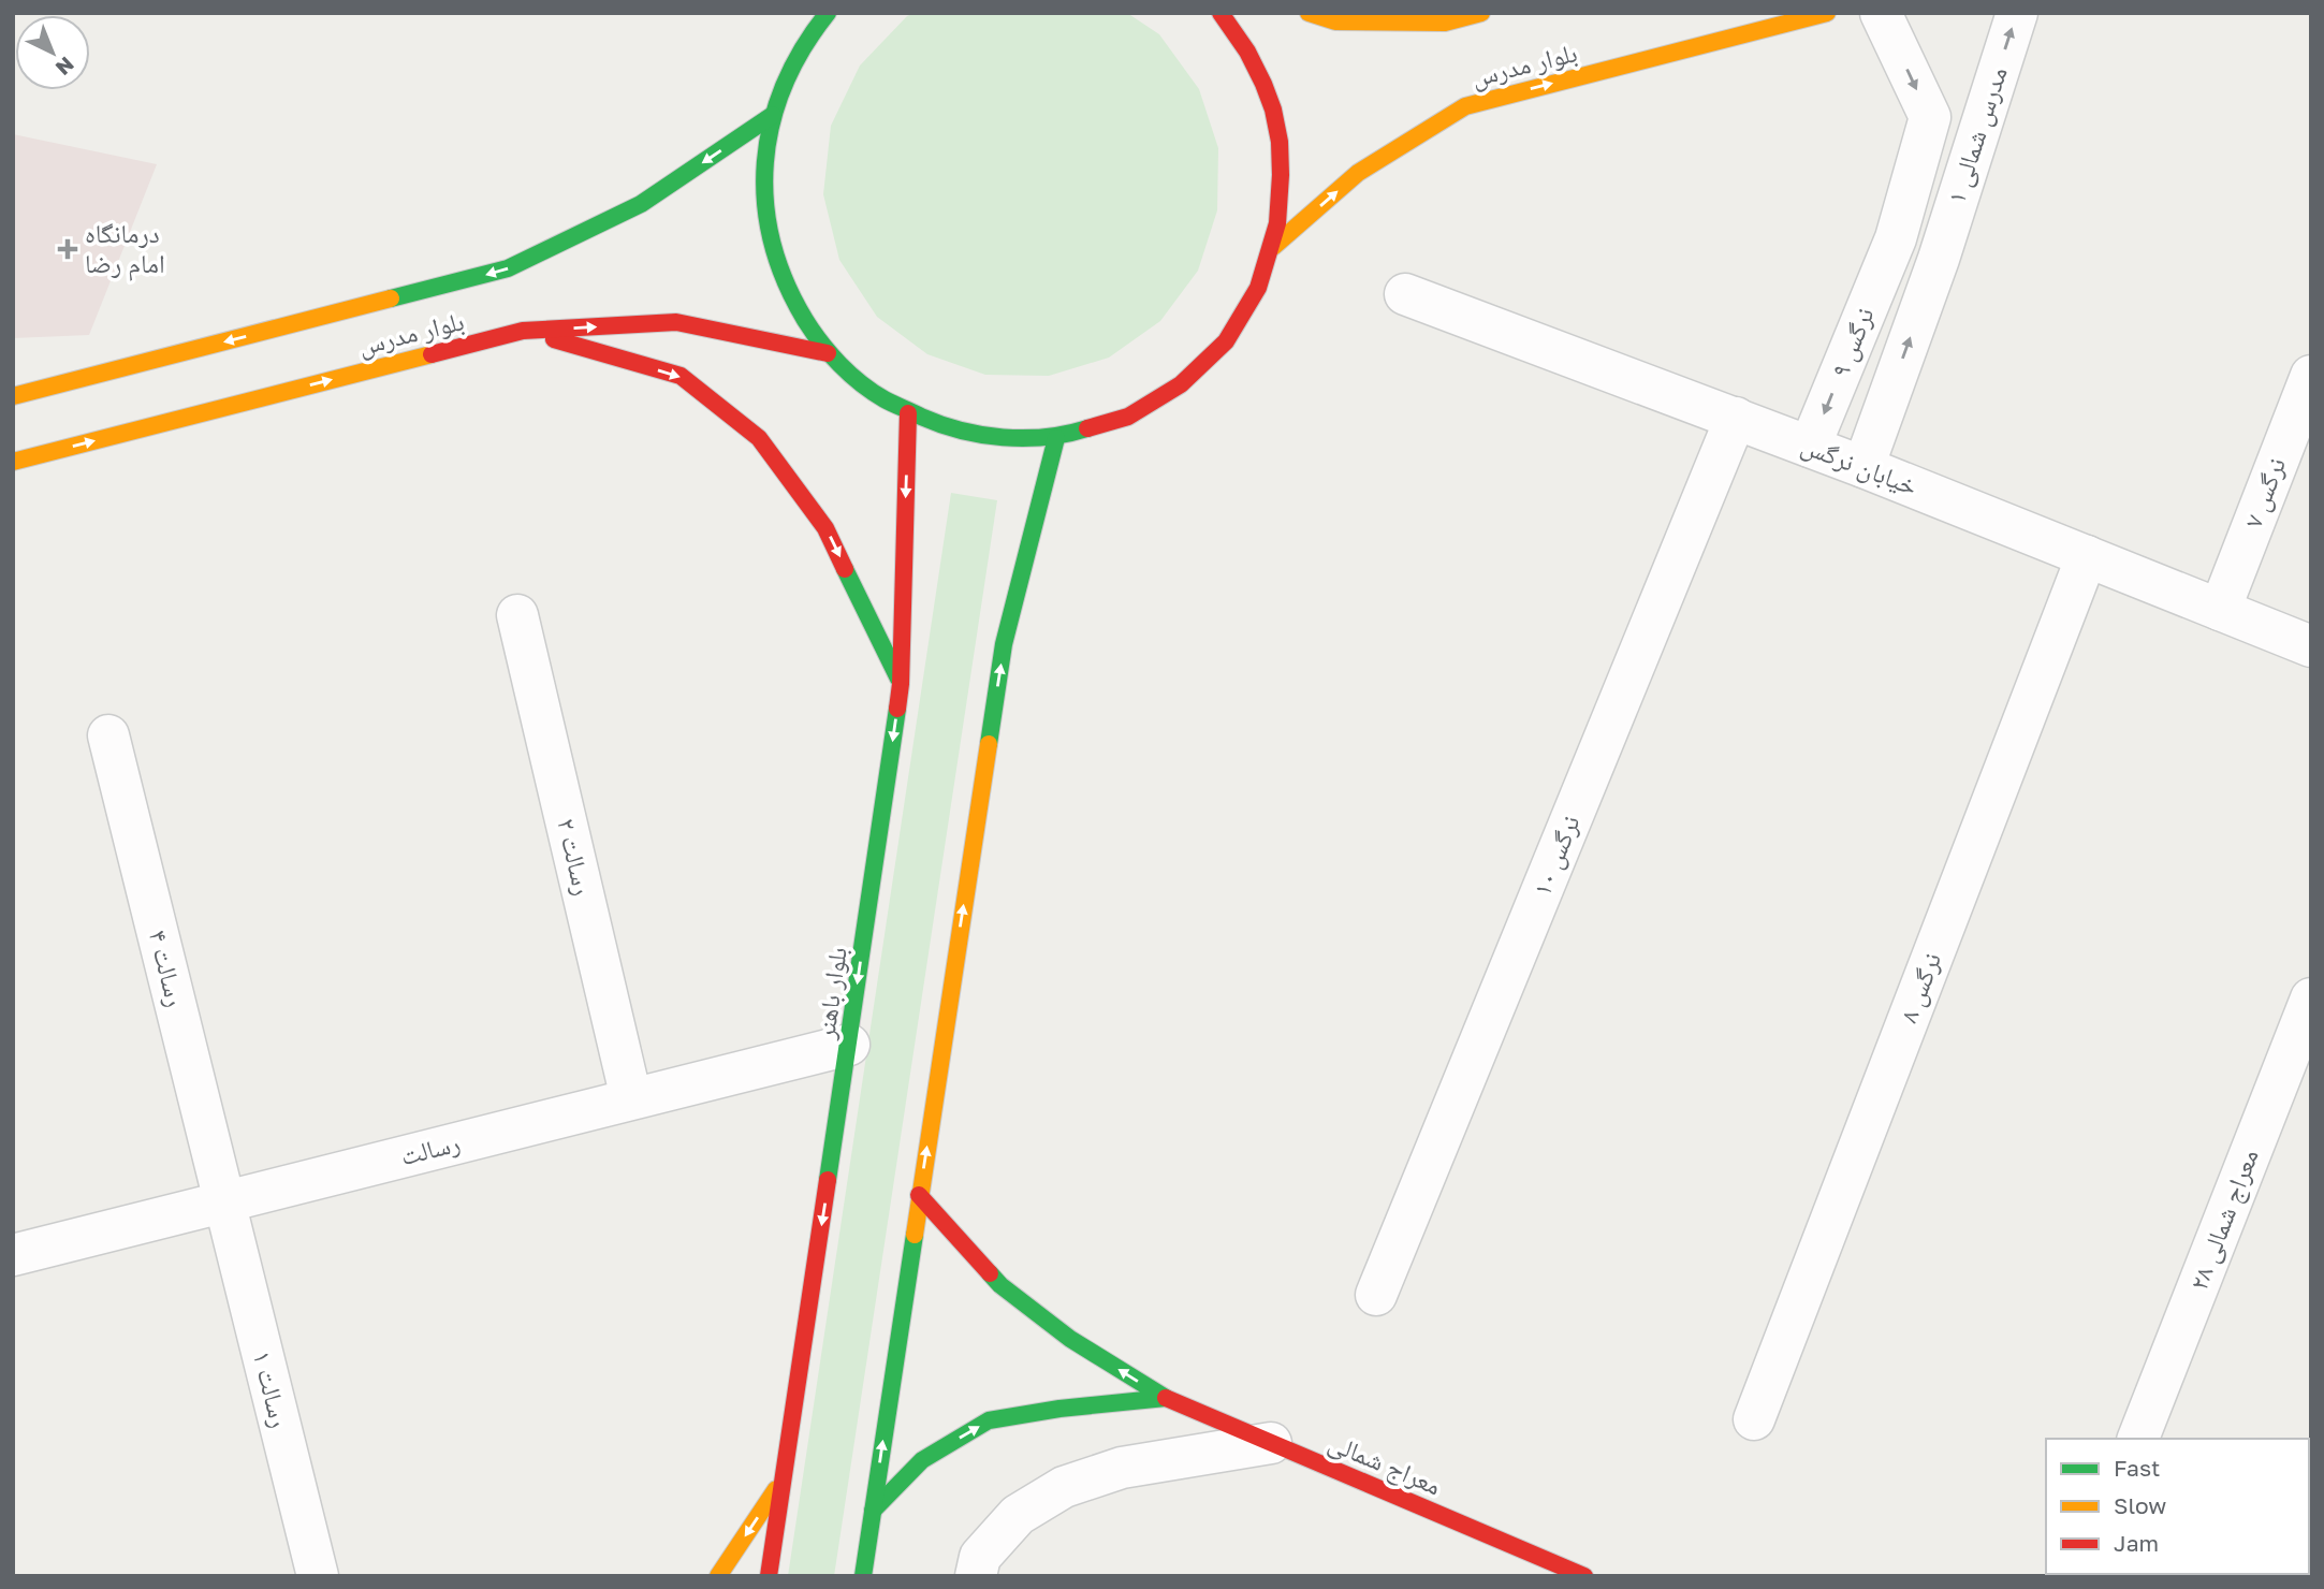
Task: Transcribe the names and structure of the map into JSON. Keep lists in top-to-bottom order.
{
  "streets": {
    "main road": ["بلوار مدرس", "بلوار باهنر", "معراج شمالی"],
    "street": [
      "مدرس شمالی ۱",
      "نرگس ۹",
      "خیابان نرگس",
      "نرگس ۷",
      "نرگس ۱۰",
      "رسالت ۲",
      "رسالت ۴",
      "نرگس ۸",
      "رسالت",
      "معراج شمالی ۲۸",
      "رسالت ۱"
    ]
  },
  "crossings": [
    ["مدرس شمالی ۱", "نرگس ۹"],
    ["نرگس ۹", "خیابان نرگس"],
    ["خیابان نرگس", "نرگس ۷"],
    ["خیابان نرگس", "نرگس ۱۰"],
    ["خیابان نرگس", "نرگس ۸"],
    ["رسالت ۲", "رسالت"],
    ["رسالت ۴", "رسالت"],
    ["رسالت ۴", "رسالت ۱"],
    ["بلوار باهنر", "رسالت"],
    ["رسالت", "رسالت ۱"]
  ],
  "one_way": ["معراج شمالی"],
  "places": {
    "health": ["درمانگاه امام رضا"]
  },
  "legend": ["Fast", "Slow", "Jam"],
  "north": "bottom right"
}
